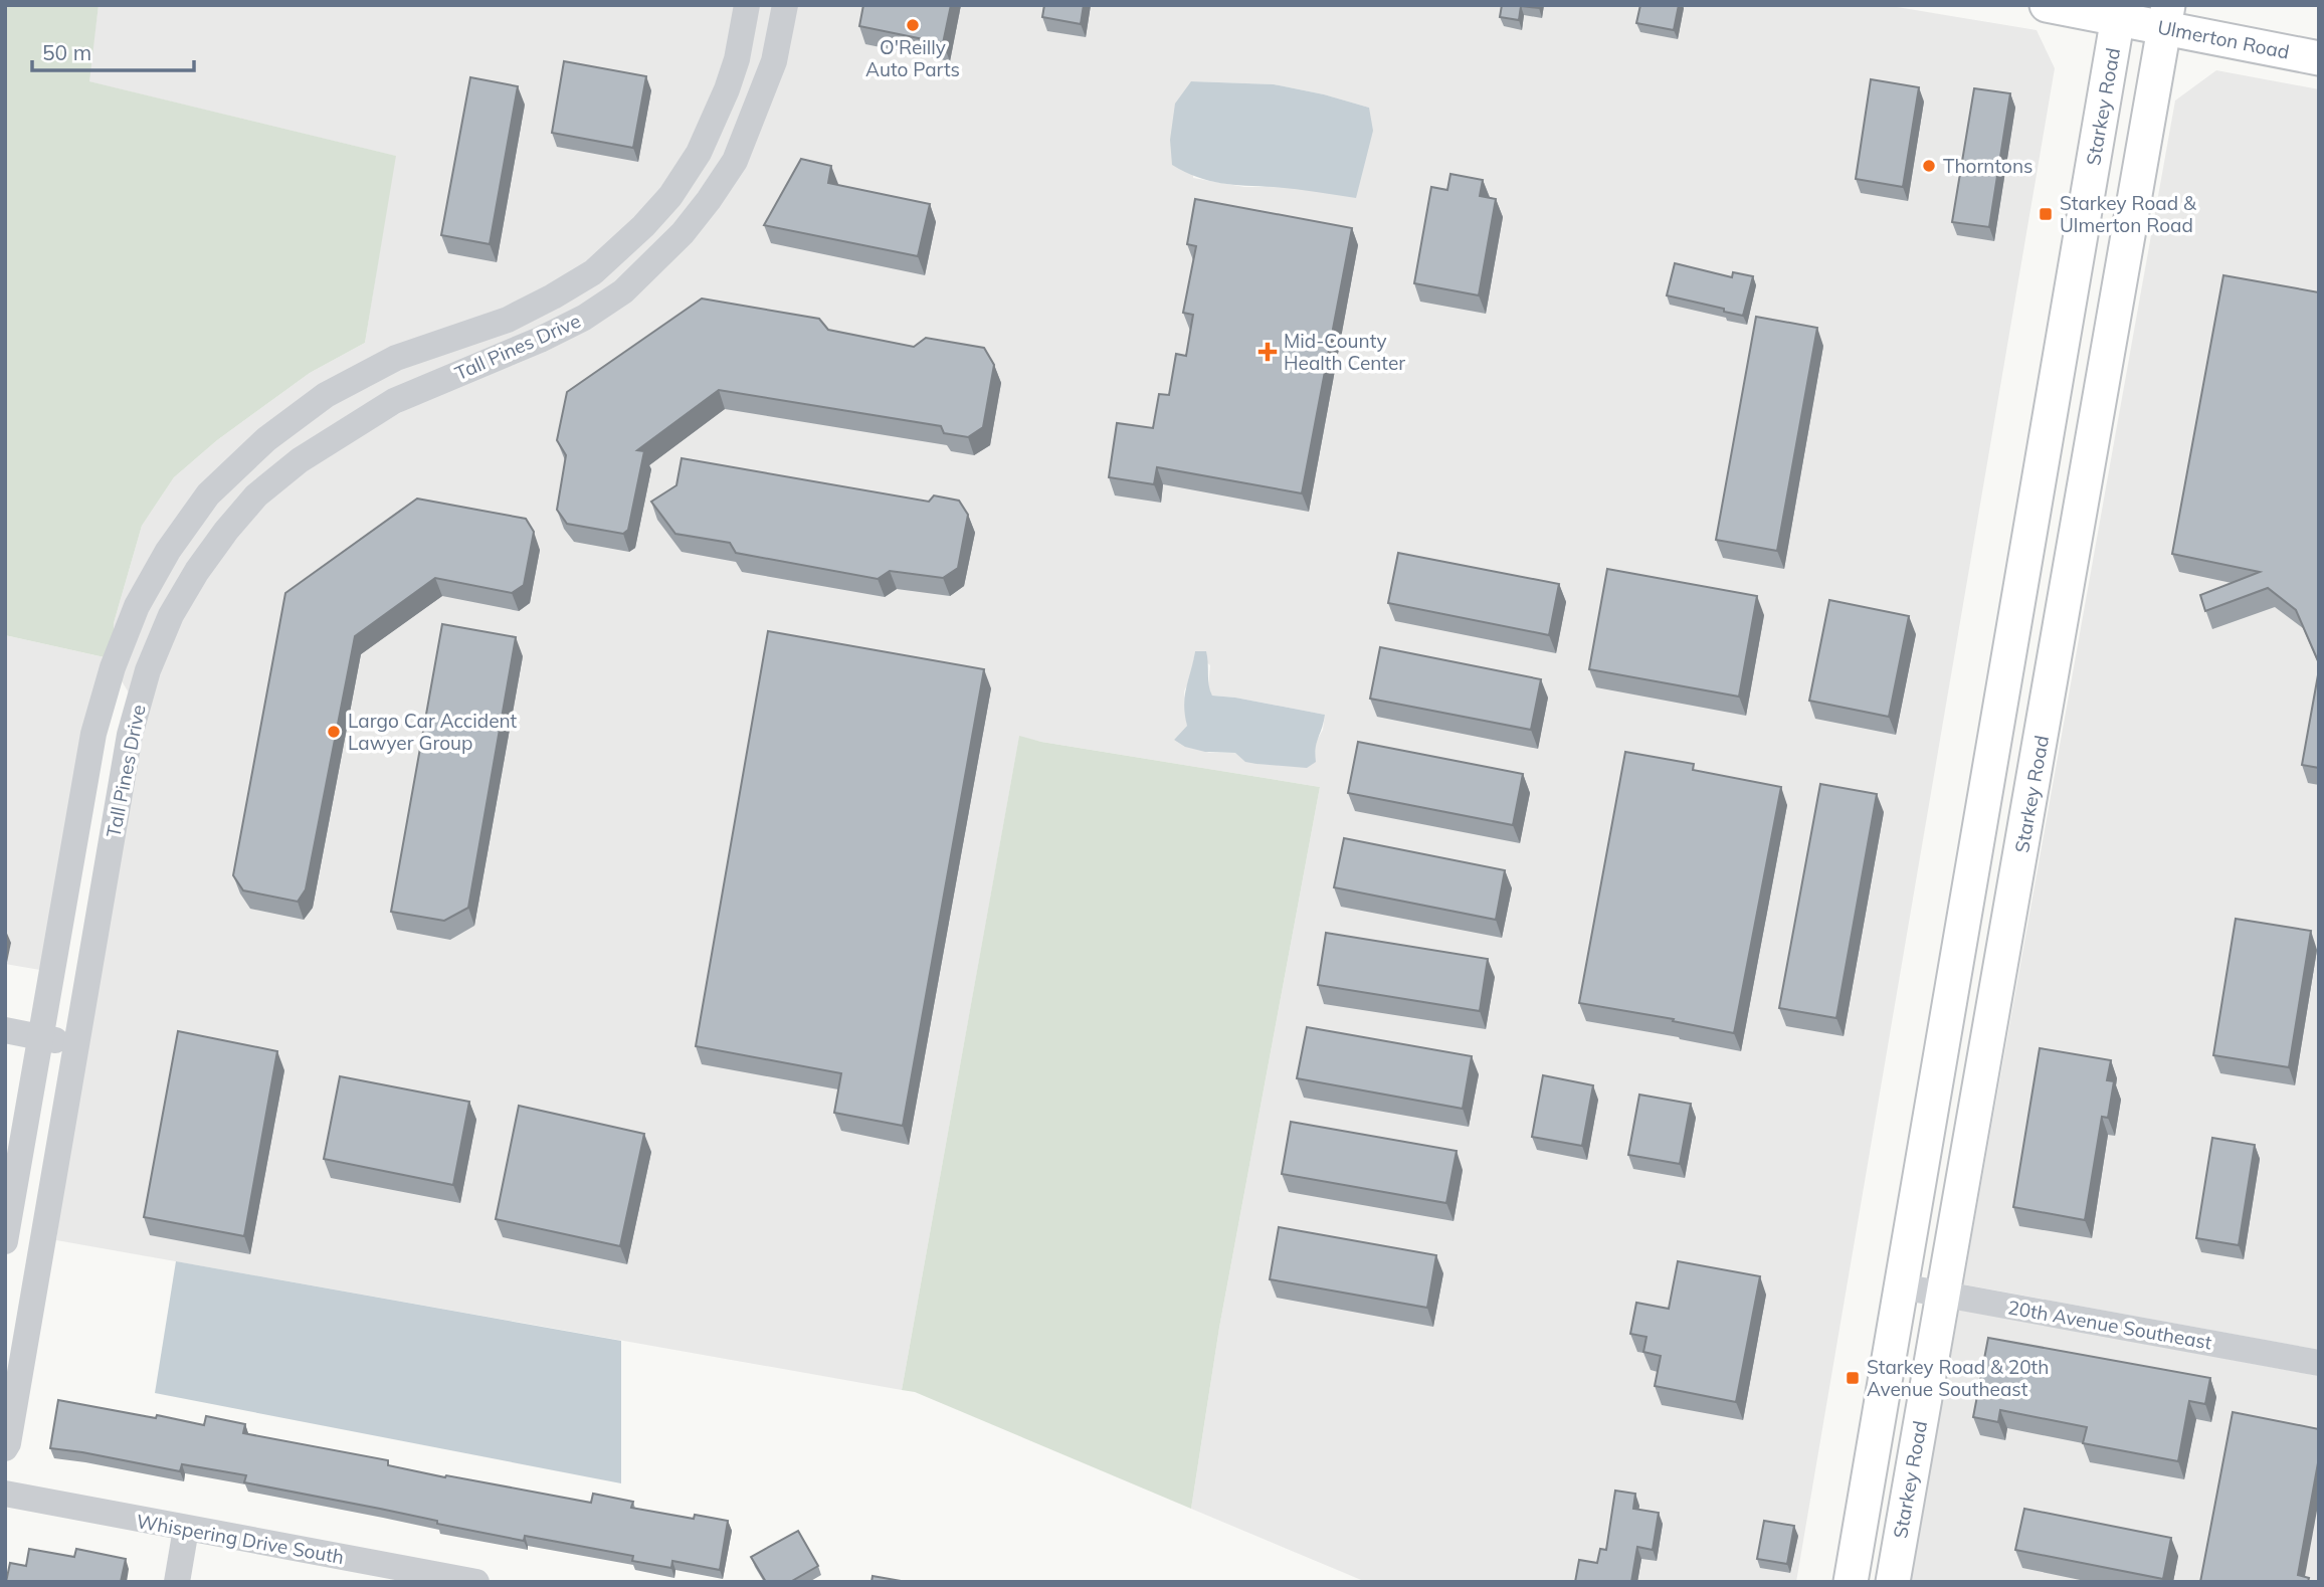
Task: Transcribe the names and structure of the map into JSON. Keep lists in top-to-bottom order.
{
  "streets": {
    "main road": ["Ulmerton Road", "Starkey Road"],
    "street": ["Tall Pines Drive", "20th Avenue Southeast", "Whispering Drive South"]
  },
  "crossings": [
    ["Ulmerton Road", "Starkey Road"],
    ["Starkey Road", "20th Avenue Southeast"]
  ],
  "places": {
    "other": ["O'Reilly Auto Parts", "Thorntons", "Largo Car Accident Lawyer Group"],
    "transit": ["Starkey Road & Ulmerton Road", "Starkey Road & 20th Avenue Southeast"],
    "health": ["Mid-County Health Center"]
  },
  "scale_bar": "50 m"
}
